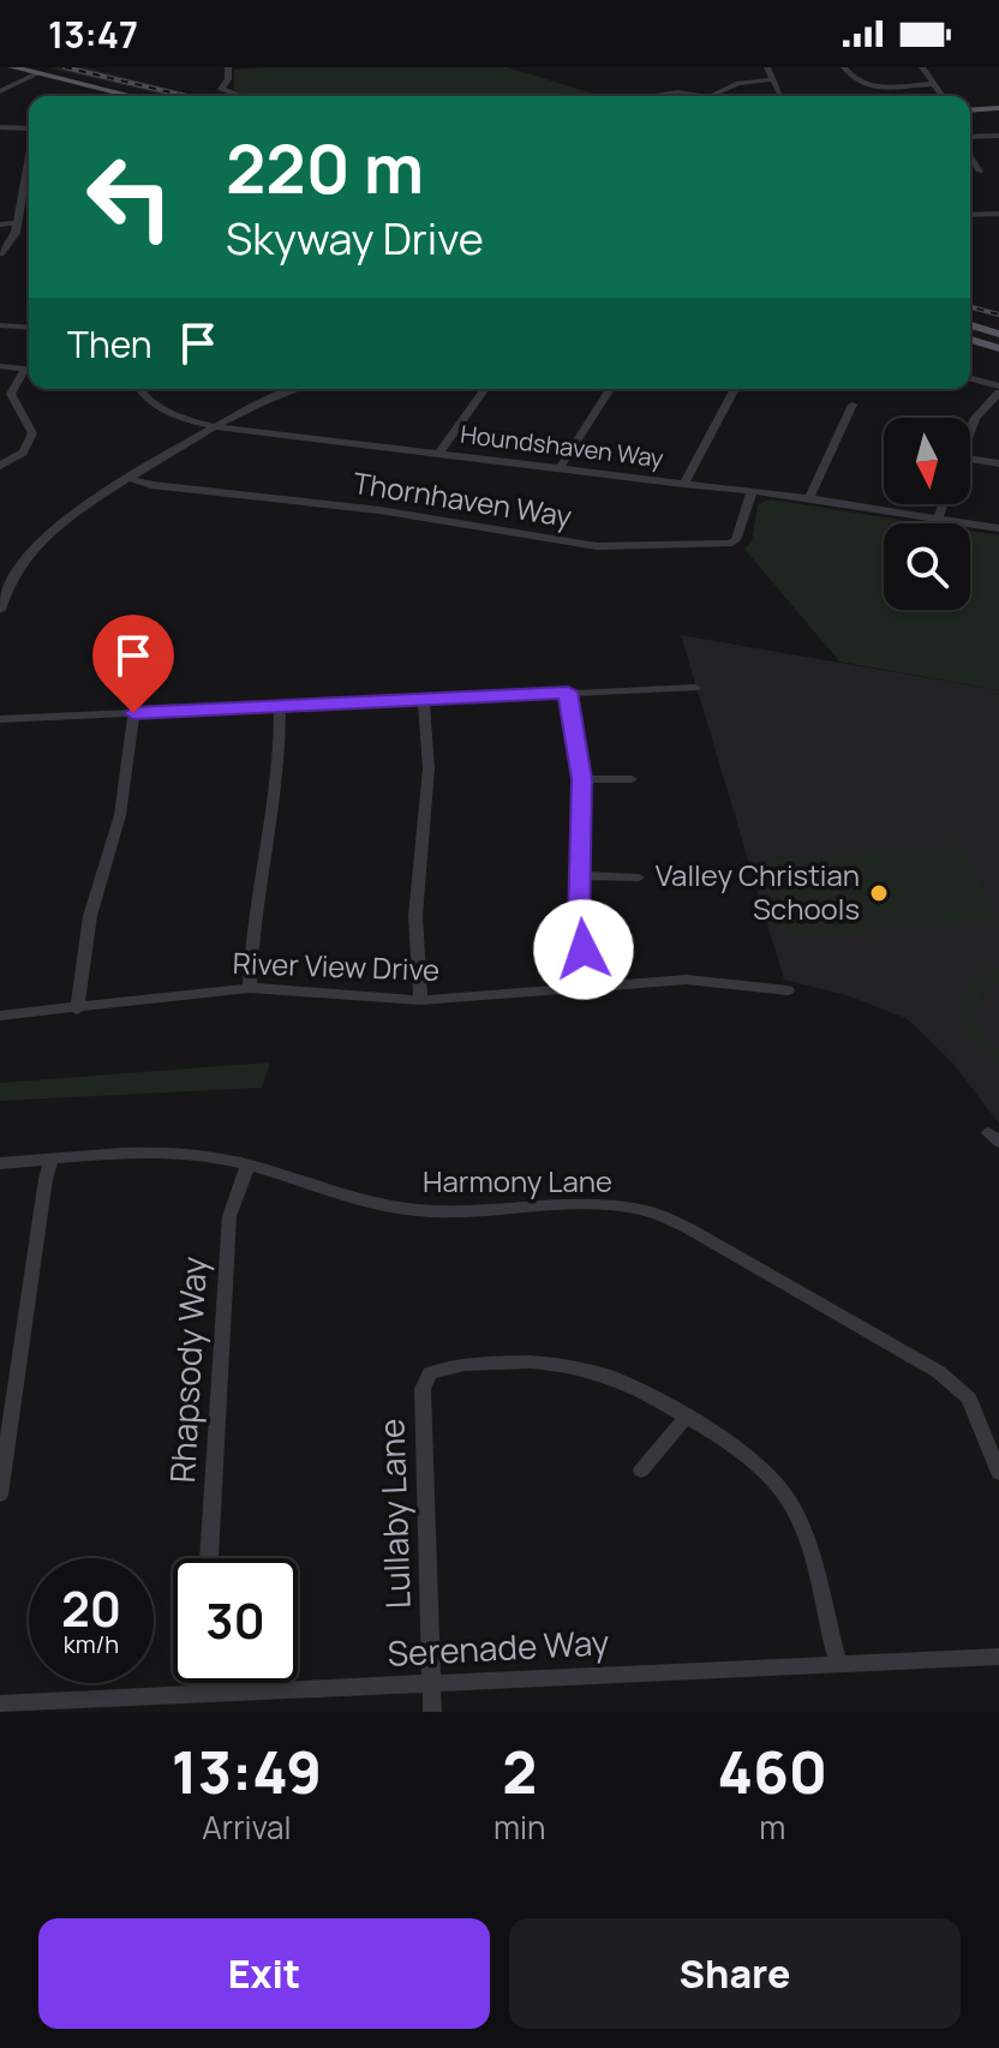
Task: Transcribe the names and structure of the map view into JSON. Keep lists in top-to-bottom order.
{
  "streets": {
    "street": [
      "Houndshaven Way",
      "Thornhaven Way",
      "River View Drive",
      "Harmony Lane",
      "Rhapsody Way",
      "Lullaby Lane",
      "Serenade Way"
    ]
  },
  "crossings": [
    ["Houndshaven Way", "Thornhaven Way"],
    ["Harmony Lane", "Rhapsody Way"],
    ["Lullaby Lane", "Serenade Way"]
  ],
  "places": ["Valley Christian Schools"],
  "north": "bottom",
  "page": {
    "status": "13:47",
    "turn": ["220 m", "Skyway Drive"],
    "then": "Then",
    "speed": "20 km/h",
    "limit": "30",
    "eta": [
      "13:49",
      "Arrival",
      "2",
      "min",
      "460",
      "m"
    ],
    "buttons": ["Exit", "Share"]
  }
}
